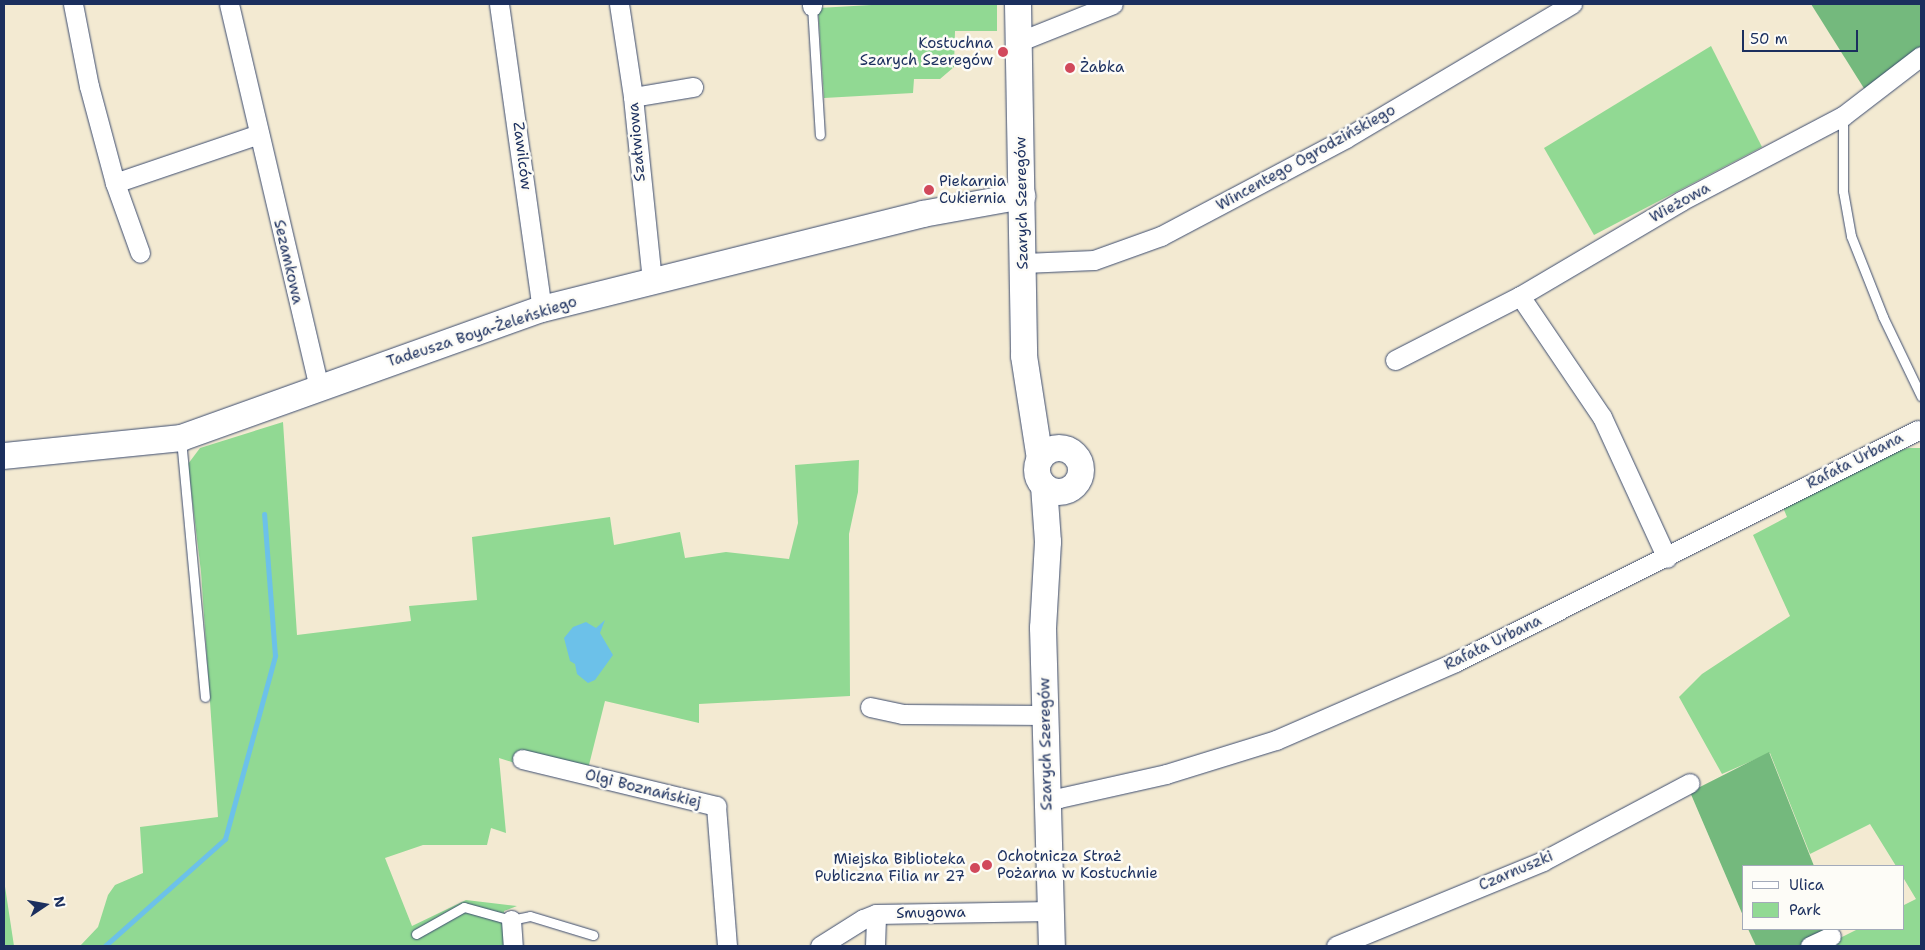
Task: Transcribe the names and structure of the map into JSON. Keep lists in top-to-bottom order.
{
  "streets": {
    "street": [
      "Szałwiowa",
      "Zawilców",
      "Wincentego Ogrodzińskiego",
      "Szarych Szeregów",
      "Wieżowa",
      "Sezamkowa",
      "Tadeusza Boya-Żeleńskiego",
      "Rafała Urbana",
      "Olgi Boznańskiej",
      "Czarnuszki",
      "Smugowa"
    ]
  },
  "crossings": [
    ["Szałwiowa", "Tadeusza Boya-Żeleńskiego"],
    ["Zawilców", "Tadeusza Boya-Żeleńskiego"],
    ["Wincentego Ogrodzińskiego", "Szarych Szeregów"],
    ["Szarych Szeregów", "Tadeusza Boya-Żeleńskiego"],
    ["Szarych Szeregów", "Rafała Urbana"],
    ["Szarych Szeregów", "Smugowa"],
    ["Sezamkowa", "Tadeusza Boya-Żeleńskiego"]
  ],
  "places": [
    "Kostuchna Szarych Szeregów",
    "Żabka",
    "Piekarnia Cukiernia",
    "Ochotnicza Straż Pożarna w Kostuchnie",
    "Miejska Biblioteka Publiczna Filia nr 27"
  ],
  "legend": ["Ulica", "Park"],
  "scale_bar": "50 m",
  "north": "right"
}
